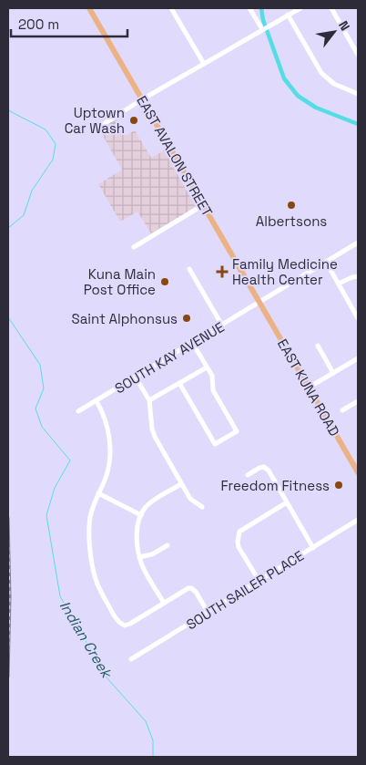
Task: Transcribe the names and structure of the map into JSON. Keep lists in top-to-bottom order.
{
  "streets": {
    "main road": ["EAST AVALON STREET", "EAST KUNA ROAD"],
    "street": ["SOUTH KAY AVENUE", "SOUTH SAILER PLACE"]
  },
  "crossings": [
    ["EAST AVALON STREET", "SOUTH KAY AVENUE"],
    ["EAST AVALON STREET", "EAST KUNA ROAD"],
    ["SOUTH KAY AVENUE", "EAST KUNA ROAD"]
  ],
  "water": ["Indian Creek"],
  "places": {
    "other": [
      "Uptown Car Wash",
      "Albertsons",
      "Kuna Main Post Office",
      "Saint Alphonsus",
      "Freedom Fitness"
    ],
    "health": ["Family Medicine Health Center"]
  },
  "scale_bar": "200 m",
  "north": "top right"
}
